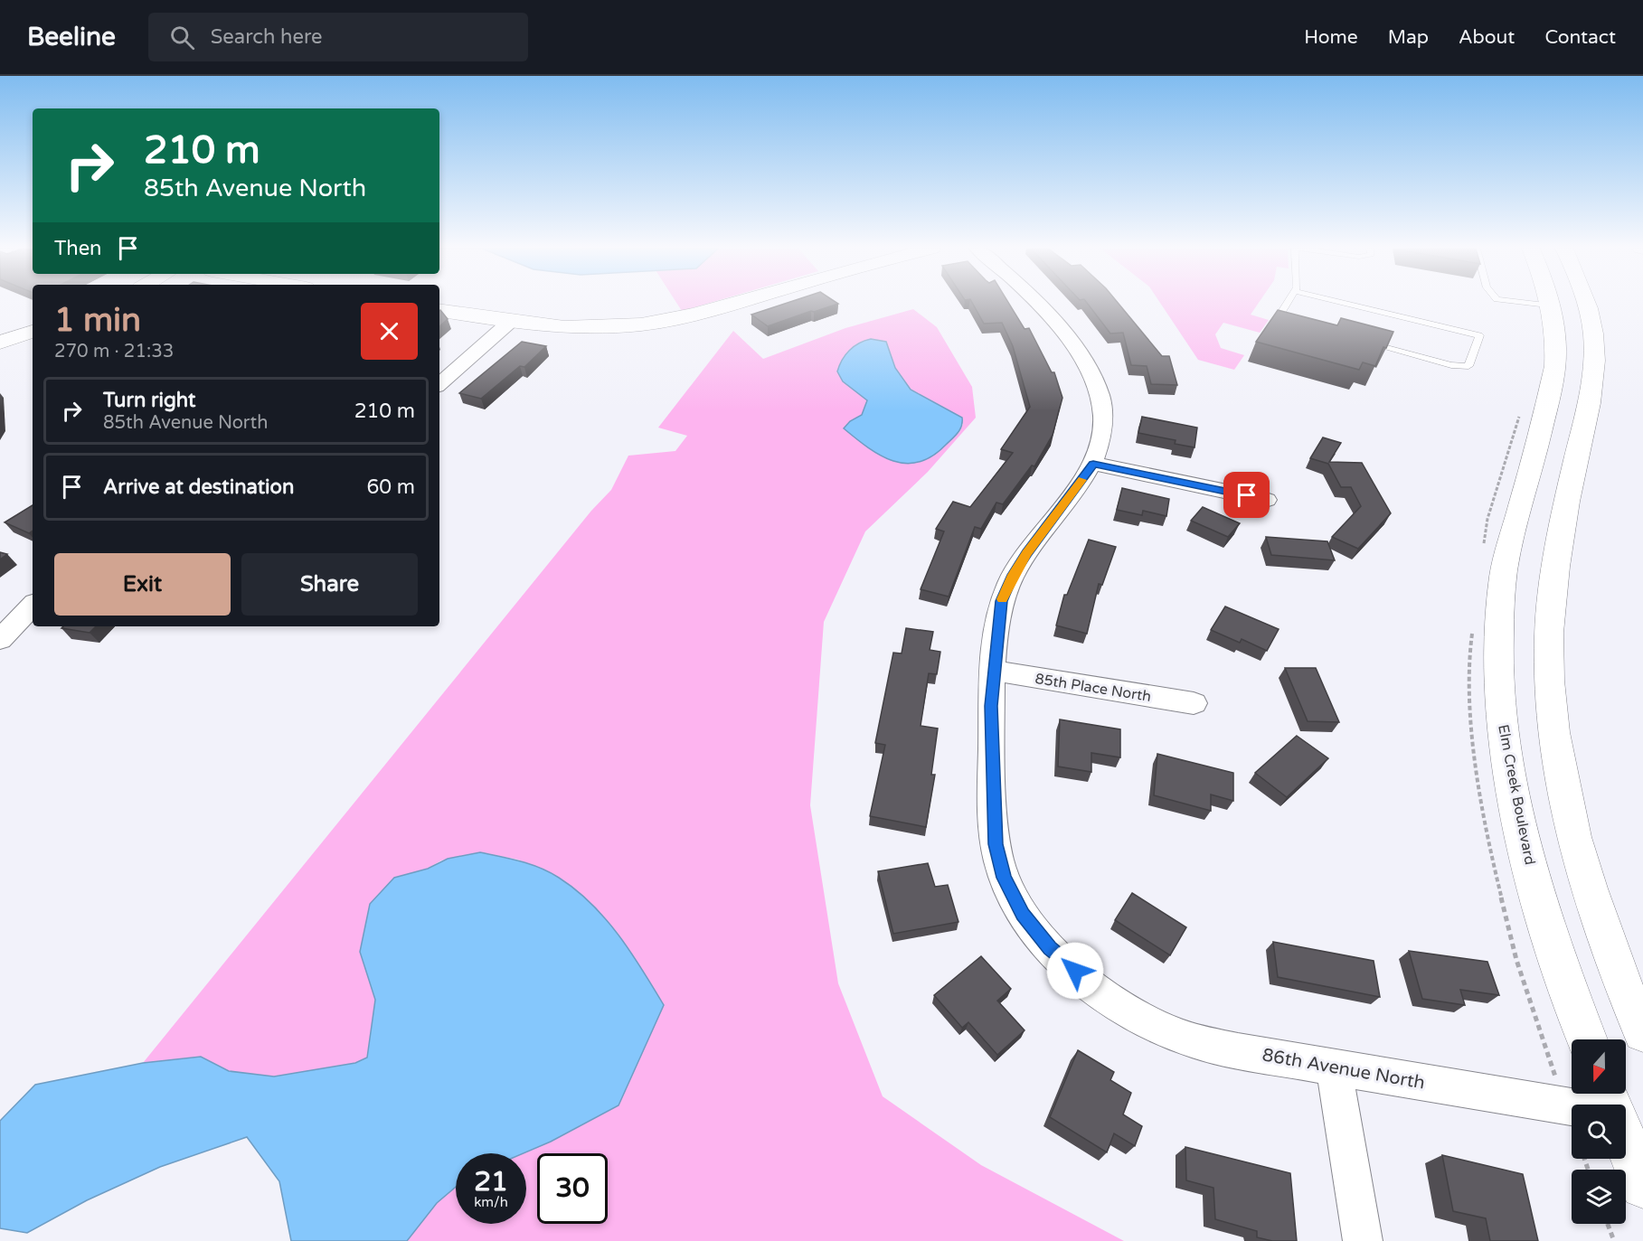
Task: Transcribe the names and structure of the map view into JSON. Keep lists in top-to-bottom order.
{
  "streets": {
    "main road": ["Elm Creek Boulevard"],
    "street": ["85th Place North", "86th Avenue North"]
  },
  "crossings": [
    ["85th Place North", "86th Avenue North"]
  ],
  "north": "bottom",
  "page": {
    "header": "Beeline",
    "search": "Search here",
    "nav": [
      "Home",
      "Map",
      "About",
      "Contact"
    ],
    "turn": ["210 m", "85th Avenue North"],
    "then": "Then",
    "heading": ["1 min", "270 m · 21:33"],
    "list": [
      {
        "name": "Turn right",
        "note": "85th Avenue North",
        "value": "210 m"
      },
      {
        "name": "Arrive at destination",
        "value": "60 m"
      }
    ],
    "buttons": ["Exit", "Share"],
    "speed": "21 km/h",
    "limit": "30"
  }
}
